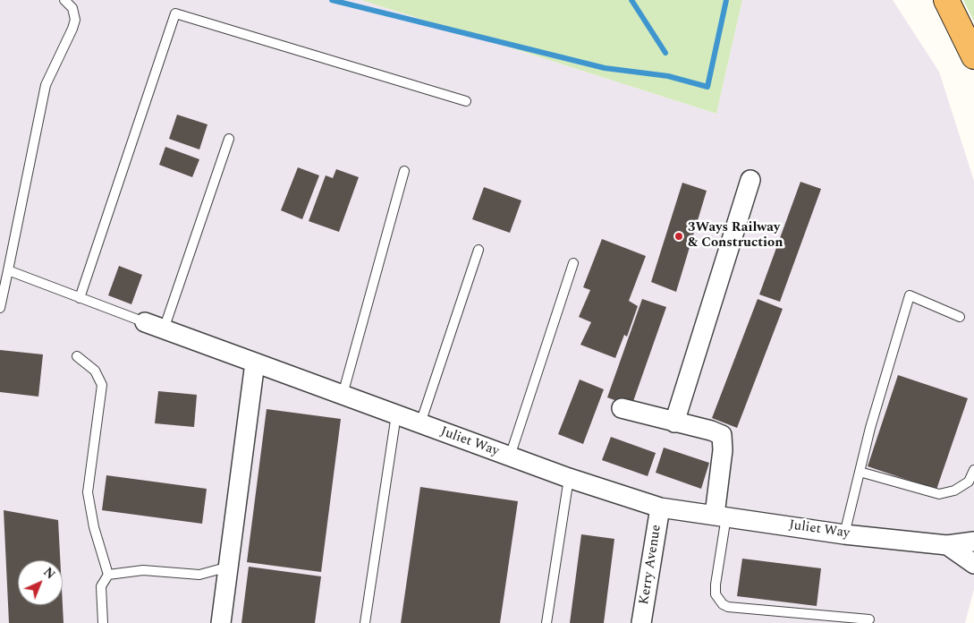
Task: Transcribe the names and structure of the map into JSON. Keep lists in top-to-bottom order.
{
  "streets": {
    "street": ["Juliet Way", "Kerry Avenue"]
  },
  "crossings": [
    ["Juliet Way", "Kerry Avenue"]
  ],
  "places": ["3Ways Railway & Construction"],
  "north": "top right"
}
